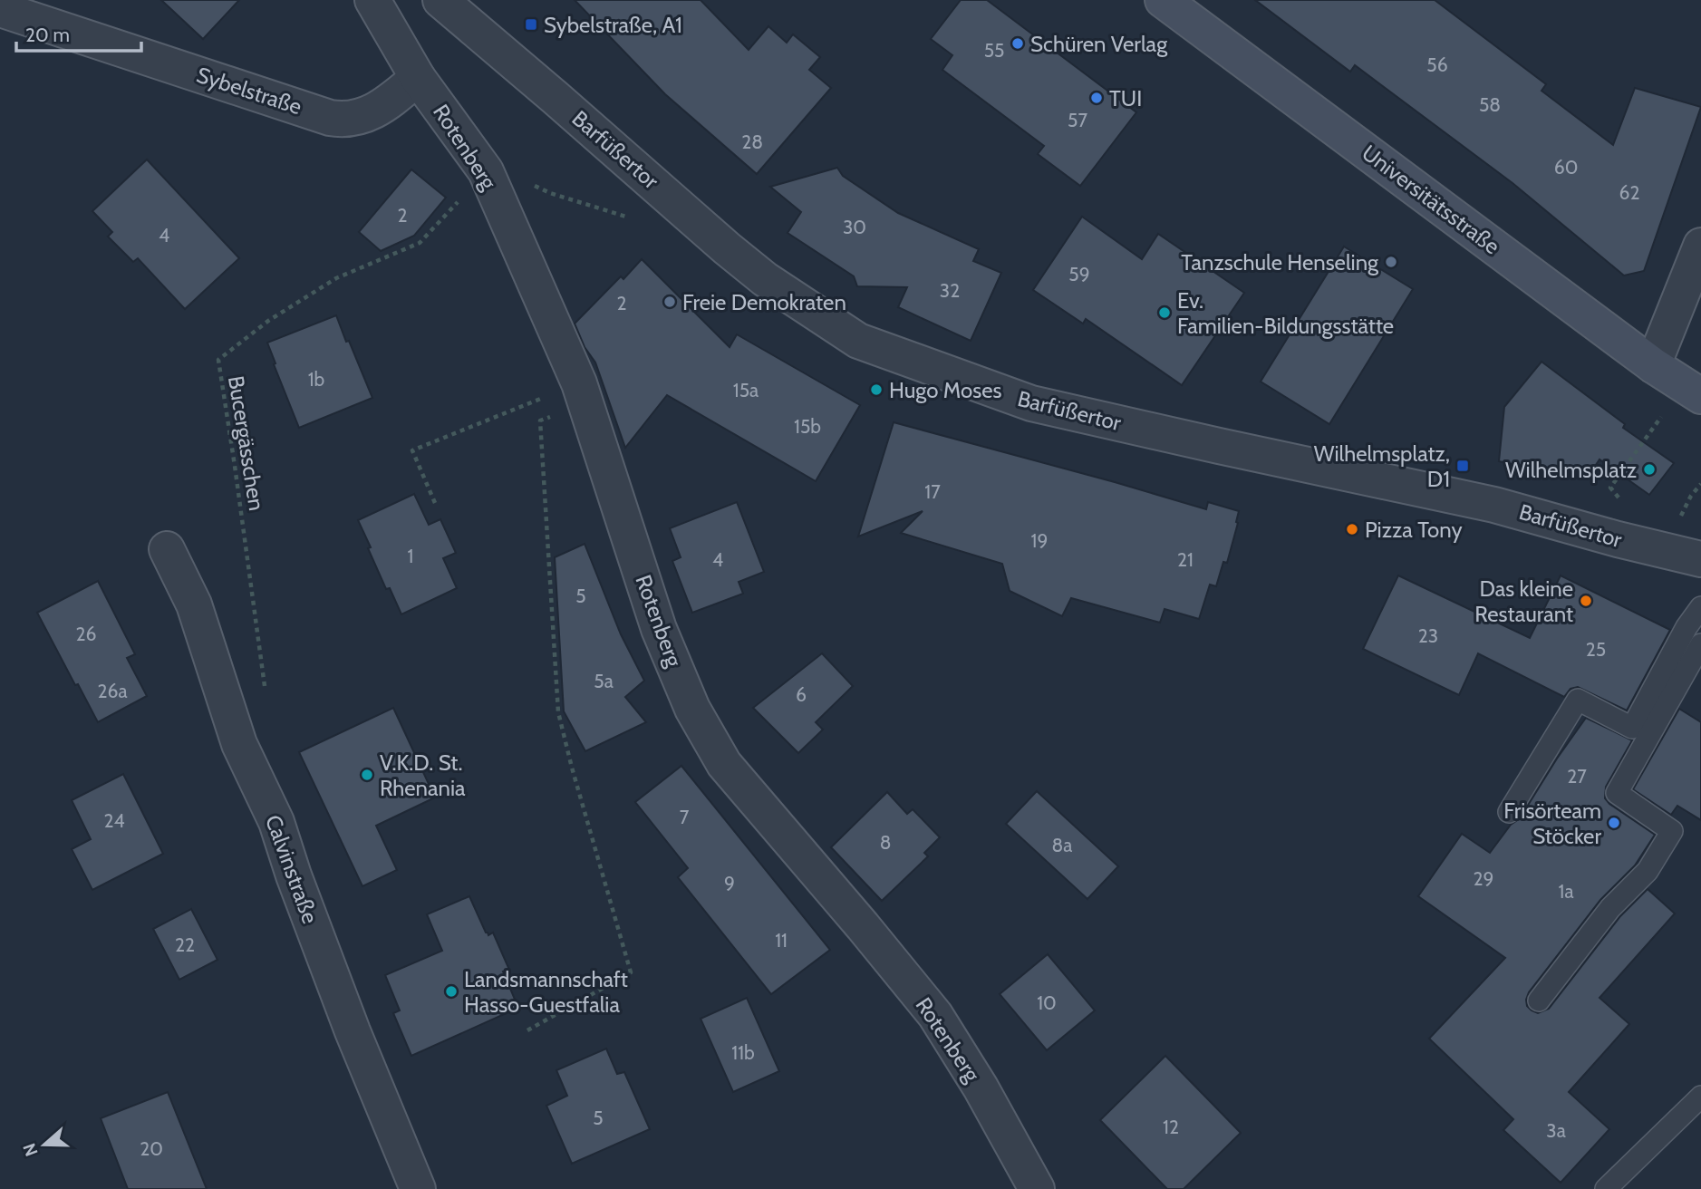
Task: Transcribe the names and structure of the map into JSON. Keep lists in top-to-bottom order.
{
  "streets": {
    "main road": ["Universitätsstraße"],
    "street": [
      "Sybelstraße",
      "Rotenberg",
      "Barfüßertor",
      "Calvinstraße"
    ],
    "path": ["Bucergässchen"]
  },
  "crossings": [
    ["Sybelstraße", "Rotenberg"],
    ["Rotenberg", "Bucergässchen"]
  ],
  "places": {
    "transit": ["Sybelstraße, A1", "Wilhelmsplatz, D1"],
    "other": [
      "Schüren Verlag",
      "TUI",
      "Tanzschule Henseling",
      "Freie Demokraten",
      "Ev. Familien-Bildungsstätte",
      "Hugo Moses",
      "Wilhelmsplatz",
      "Pizza Tony",
      "Das kleine Restaurant",
      "V.K.D. St. Rhenania",
      "Frisörteam Stöcker",
      "Landsmannschaft Hasso-Guestfalia"
    ]
  },
  "house_numbers": [
    "55",
    "56",
    "58",
    "57",
    "28",
    "60",
    "62",
    "2",
    "30",
    "4",
    "59",
    "32",
    "2",
    "1b",
    "15a",
    "15b",
    "17",
    "19",
    "1",
    "4",
    "21",
    "5",
    "26",
    "23",
    "25",
    "5a",
    "26a",
    "6",
    "27",
    "7",
    "24",
    "8",
    "8a",
    "29",
    "9",
    "1a",
    "11",
    "22",
    "10",
    "11b",
    "5",
    "12",
    "3a",
    "20"
  ],
  "scale_bar": "20 m",
  "north": "left"
}
